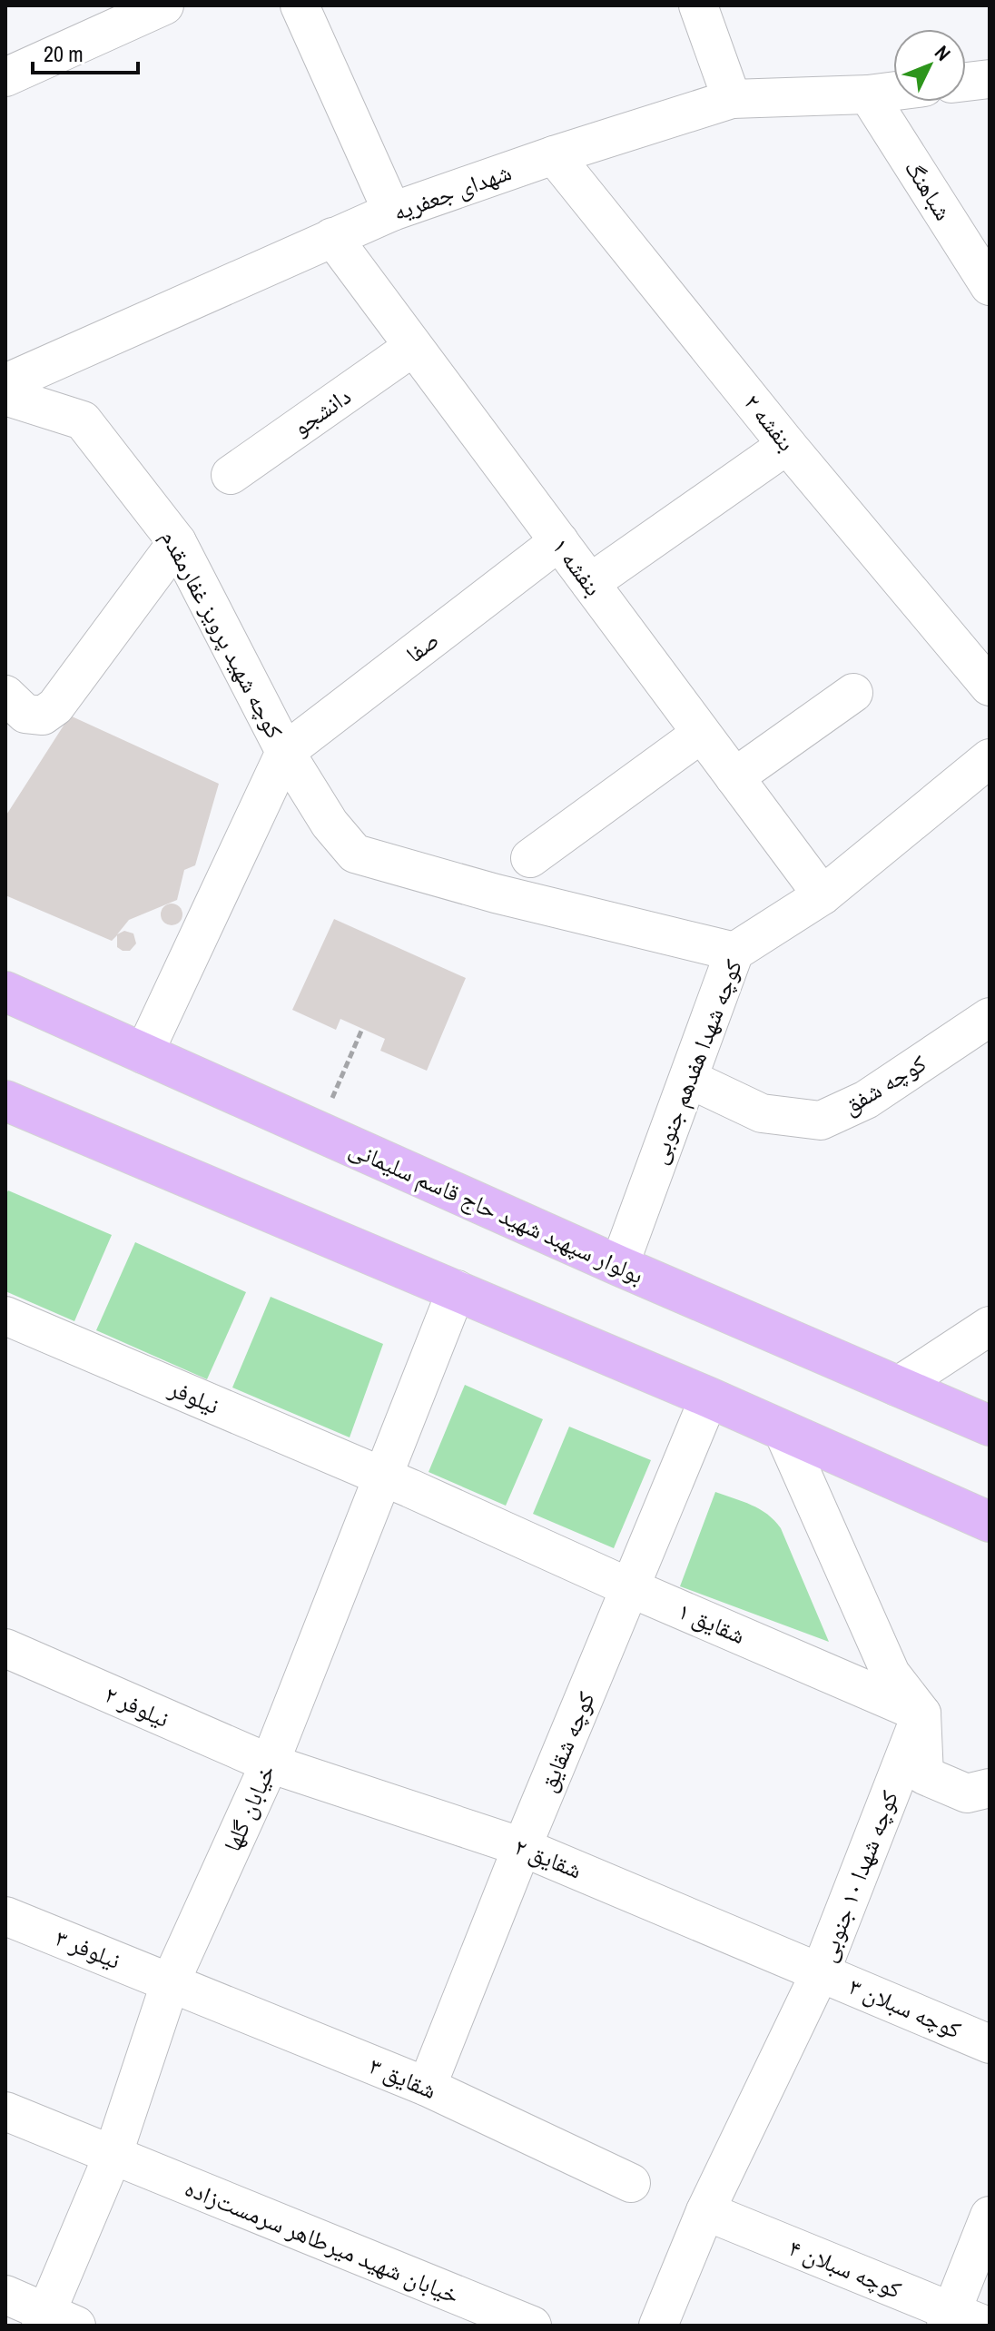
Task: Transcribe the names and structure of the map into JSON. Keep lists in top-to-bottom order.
{
  "streets": {
    "main road": ["بولوار سپهبد شهید حاج قاسم سلیمانی"],
    "street": [
      "شباهنگ",
      "شهدای جعفریه",
      "دانشجو",
      "بنفشه ۲",
      "بنفشه ۱",
      "کوچه شهید پرویز غفارمقدم",
      "صفا",
      "کوچه شهدا هفدهم جنوبی",
      "کوچه شفق",
      "نیلوفر",
      "شقایق ۱",
      "نیلوفر ۲",
      "کوچه شقایق",
      "خیابان گلها",
      "شقایق ۲",
      "کوچه شهدا ۱۰ جنوبی",
      "نیلوفر ۳",
      "کوچه سبلان ۳",
      "شقایق ۳",
      "خیابان شهید میرطاهر سرمست‌زاده",
      "کوچه سبلان ۴"
    ]
  },
  "crossings": [
    ["شباهنگ", "شهدای جعفریه"],
    ["شهدای جعفریه", "بنفشه ۲"],
    ["شهدای جعفریه", "بنفشه ۱"],
    ["دانشجو", "بنفشه ۱"],
    ["بنفشه ۱", "صفا"],
    ["بنفشه ۱", "کوچه شهدا هفدهم جنوبی"],
    ["کوچه شهید پرویز غفارمقدم", "صفا"],
    ["کوچه شهید پرویز غفارمقدم", "بولوار سپهبد شهید حاج قاسم سلیمانی"],
    ["کوچه شهدا هفدهم جنوبی", "کوچه شفق"],
    ["کوچه شهدا هفدهم جنوبی", "بولوار سپهبد شهید حاج قاسم سلیمانی"],
    ["نیلوفر", "شقایق ۱"],
    ["نیلوفر", "خیابان گلها"],
    ["شقایق ۱", "کوچه شقایق"],
    ["شقایق ۱", "خیابان گلها"],
    ["شقایق ۱", "کوچه شهدا ۱۰ جنوبی"],
    ["نیلوفر ۲", "خیابان گلها"],
    ["نیلوفر ۲", "شقایق ۲"],
    ["کوچه شقایق", "شقایق ۲"],
    ["کوچه شقایق", "شقایق ۳"],
    ["خیابان گلها", "شقایق ۲"],
    ["خیابان گلها", "نیلوفر ۳"],
    ["خیابان گلها", "شقایق ۳"],
    ["خیابان گلها", "خیابان شهید میرطاهر سرمست‌زاده"],
    ["شقایق ۲", "کوچه شهدا ۱۰ جنوبی"],
    ["شقایق ۲", "کوچه سبلان ۳"],
    ["کوچه شهدا ۱۰ جنوبی", "کوچه سبلان ۳"],
    ["کوچه شهدا ۱۰ جنوبی", "کوچه سبلان ۴"],
    ["نیلوفر ۳", "شقایق ۳"]
  ],
  "scale_bar": "20 m",
  "north": "top right"
}
